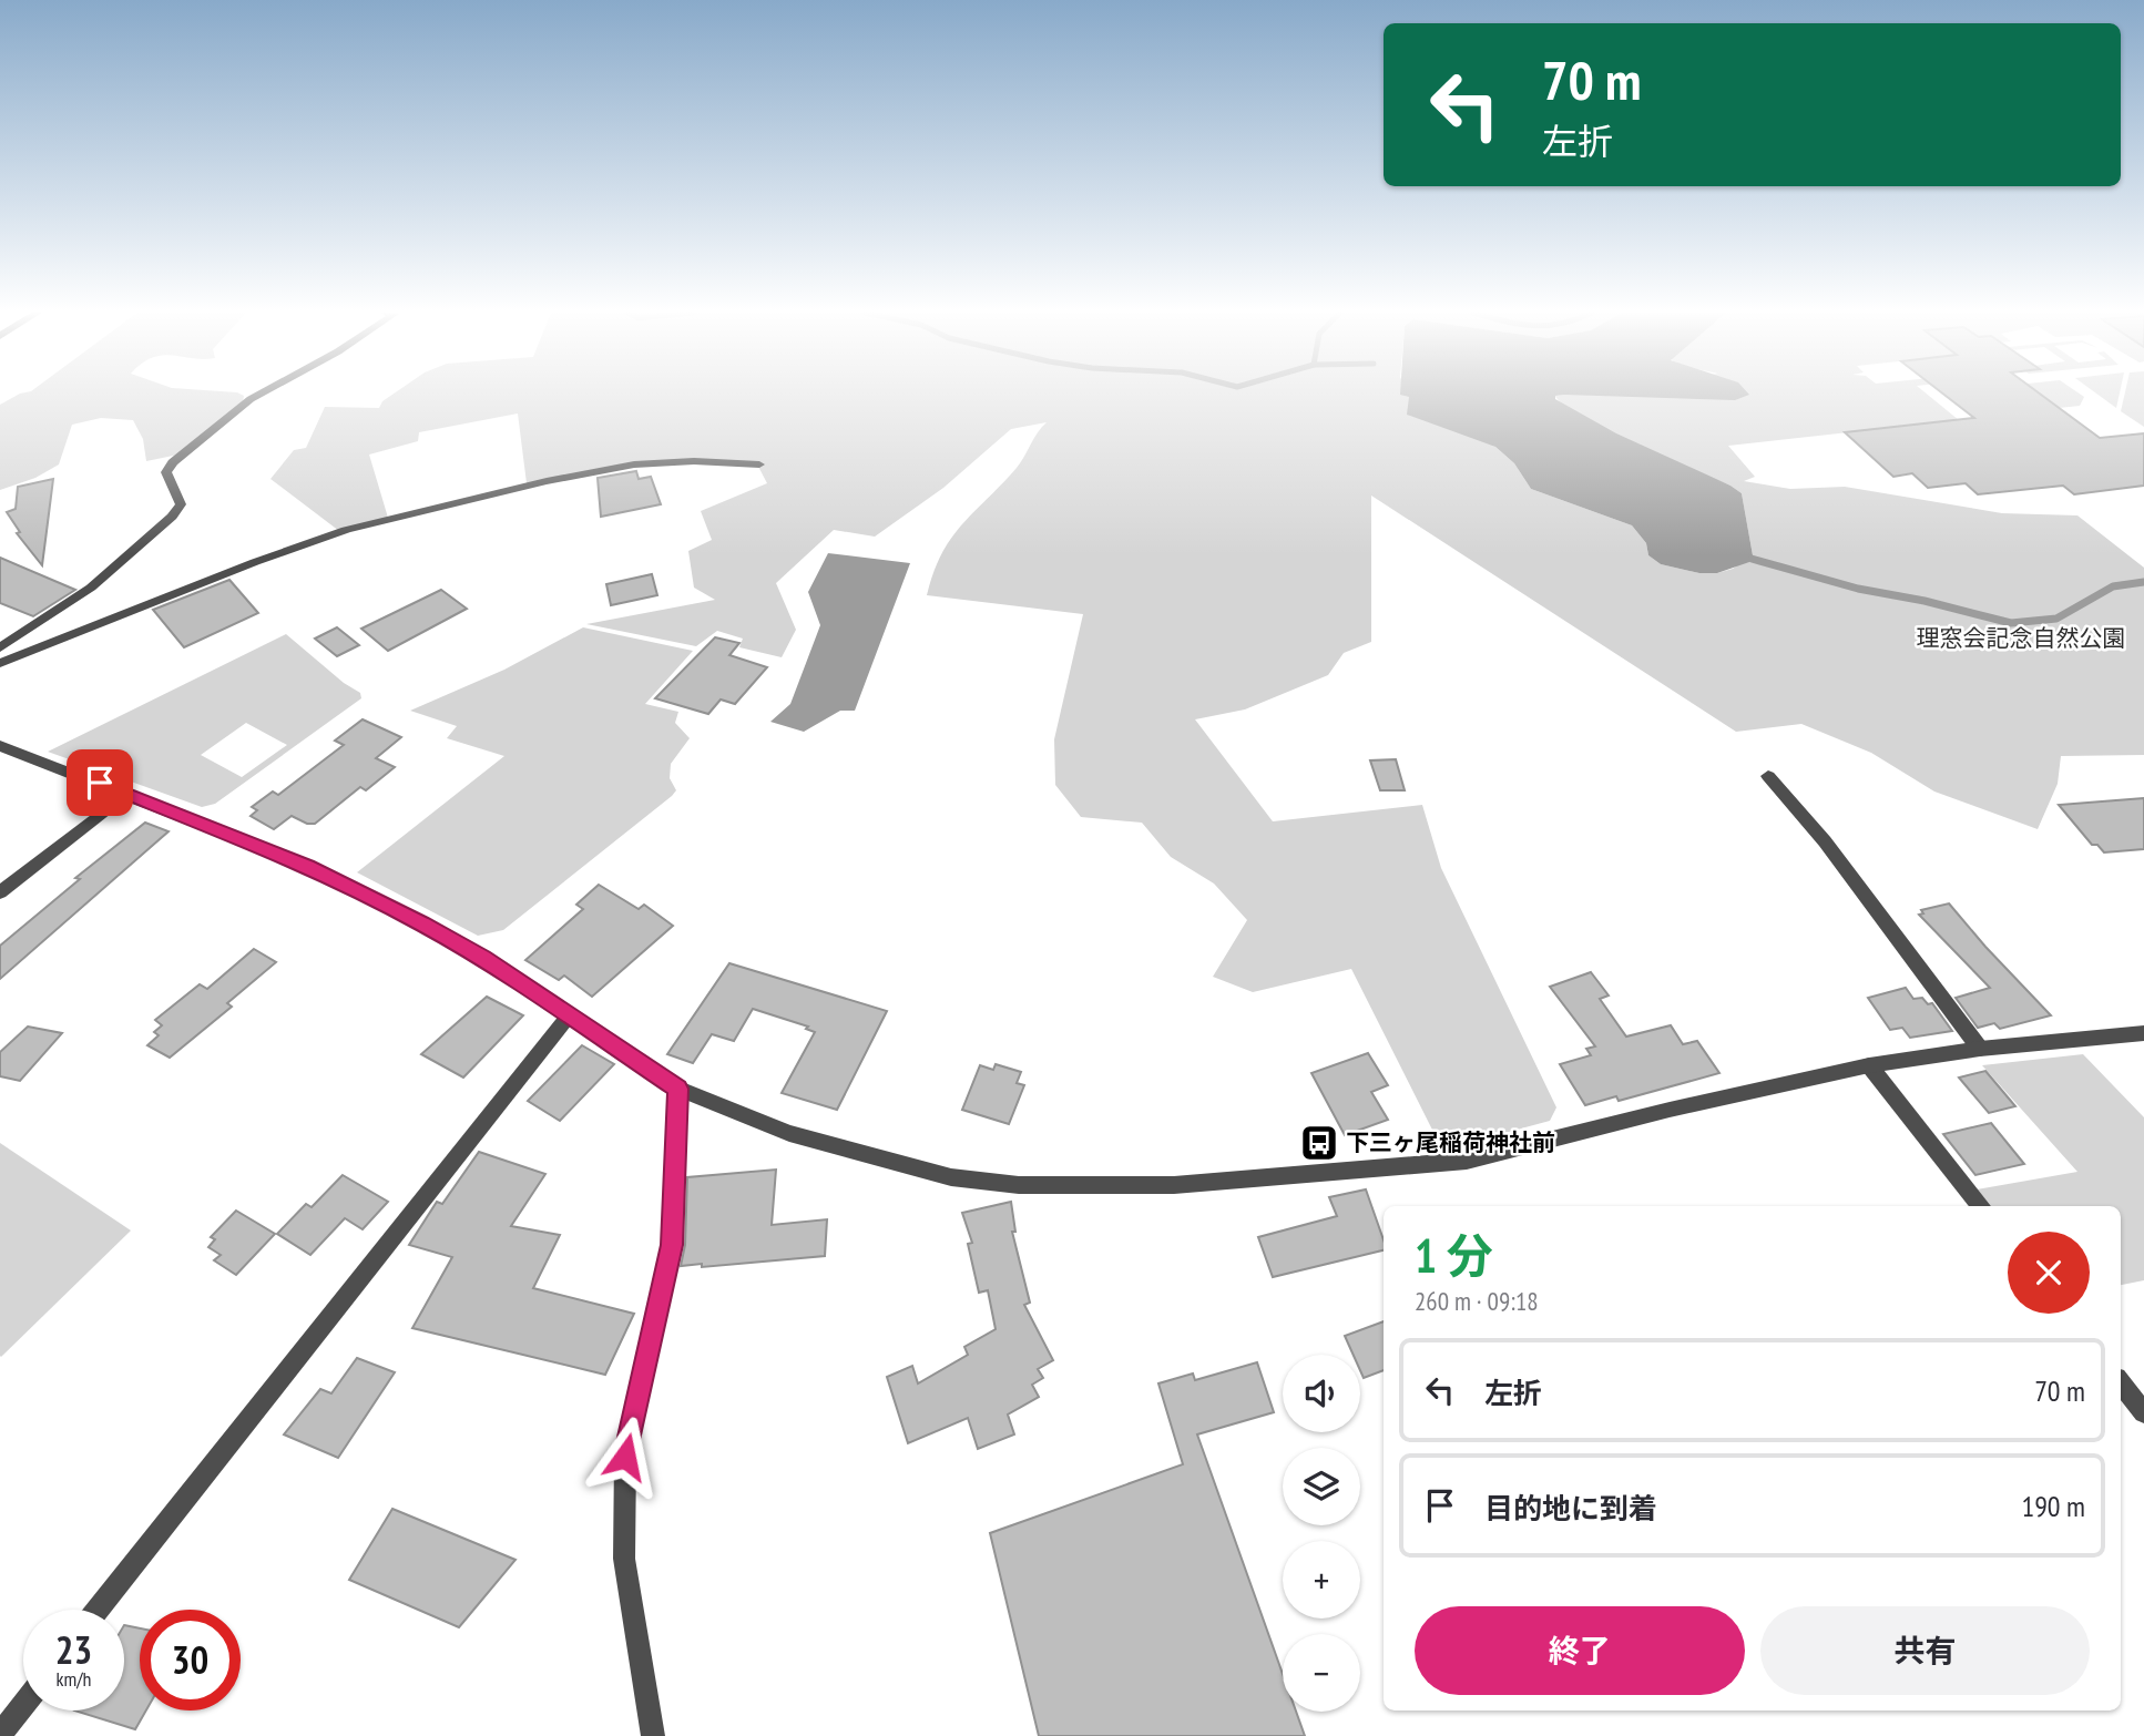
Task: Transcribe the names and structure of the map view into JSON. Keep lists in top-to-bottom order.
{
  "parks": ["理窓会記念自然公園"],
  "places": {
    "bus stop": ["下三ヶ尾稲荷神社前"]
  },
  "page": {
    "turn": ["70 m", "左折"],
    "heading": ["1 分", "260 m · 09:18"],
    "list": [
      {
        "name": "左折",
        "value": "70 m"
      },
      {
        "name": "目的地に到着",
        "value": "190 m"
      }
    ],
    "map_buttons": ["+", "−"],
    "buttons": ["終了", "共有"],
    "speed": "23 km/h",
    "limit": "30"
  }
}
